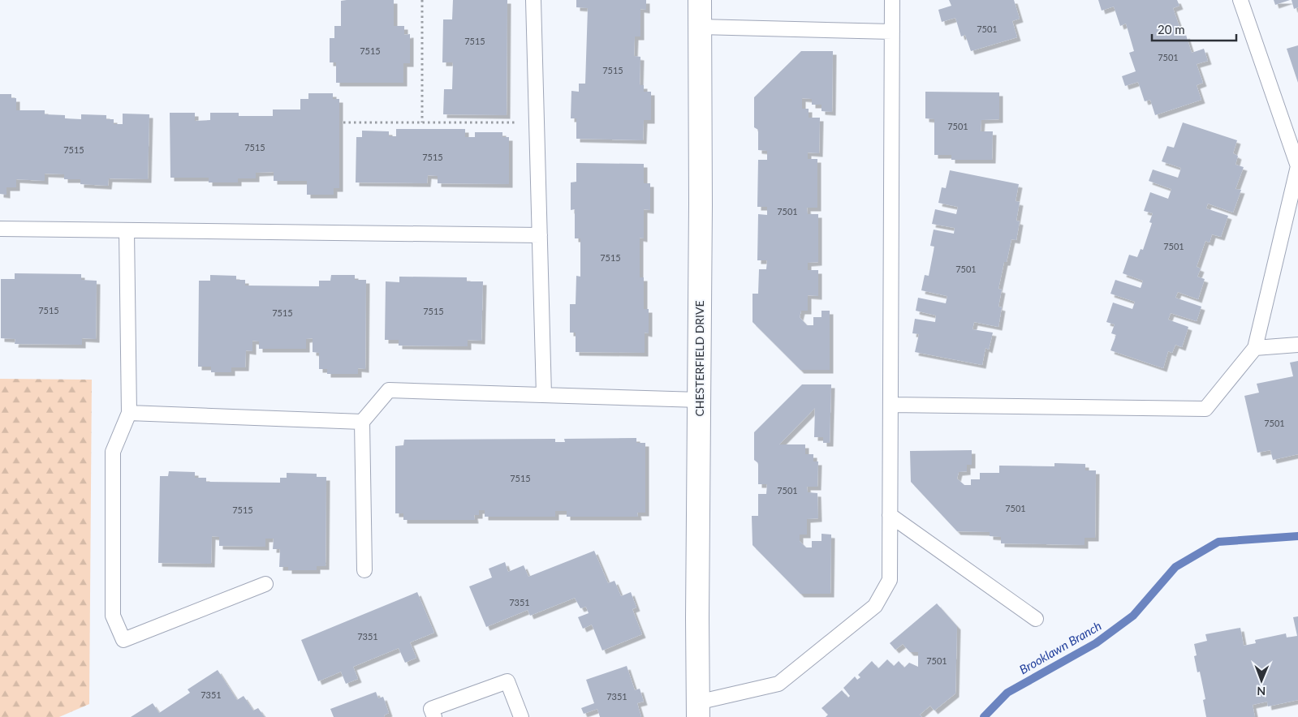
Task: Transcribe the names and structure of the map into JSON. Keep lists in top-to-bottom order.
{
  "streets": {
    "street": ["CHESTERFIELD DRIVE"]
  },
  "water": ["Brooklawn Branch"],
  "house_numbers": [
    "7501",
    "7515",
    "7515",
    "7501",
    "7515",
    "7501",
    "7515",
    "7515",
    "7515",
    "7501",
    "7501",
    "7515",
    "7501",
    "7515",
    "7515",
    "7515",
    "7501",
    "7515",
    "7501",
    "7501",
    "7515",
    "7351",
    "7351",
    "7501",
    "7351",
    "7351"
  ],
  "scale_bar": "20 m",
  "north": "bottom"
}
